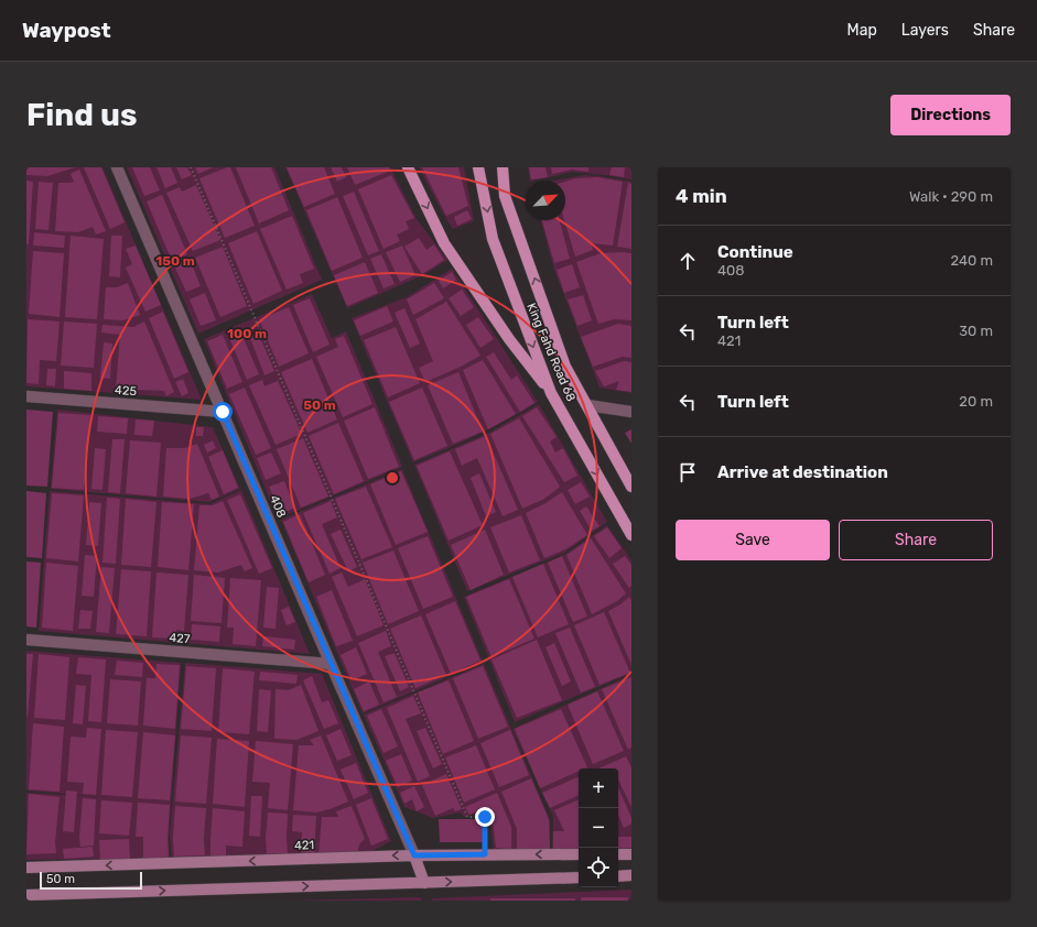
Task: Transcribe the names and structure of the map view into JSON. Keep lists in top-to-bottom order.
{
  "streets": {
    "main road": ["King Fahd Road 68"],
    "street": [
      "425",
      "408",
      "427",
      "421"
    ]
  },
  "crossings": [
    ["425", "408"],
    ["408", "427"],
    ["408", "421"]
  ],
  "scale_bar": "50 m",
  "north": "top right",
  "page": {
    "header": "Waypost",
    "nav": ["Map", "Layers", "Share"],
    "buttons": [
      "Directions",
      ["Save", "Share"]
    ],
    "title": "Find us",
    "heading": ["4 min", "Walk · 290 m"],
    "list": [
      ["Continue", "408", "240 m"],
      ["Turn left", "421", "30 m"],
      ["Turn left", "20 m"],
      "Arrive at destination"
    ],
    "map_buttons": ["+", "−"],
    "scale": "50 m"
  },
  "rings": ["150 m", "100 m", "50 m"]
}
